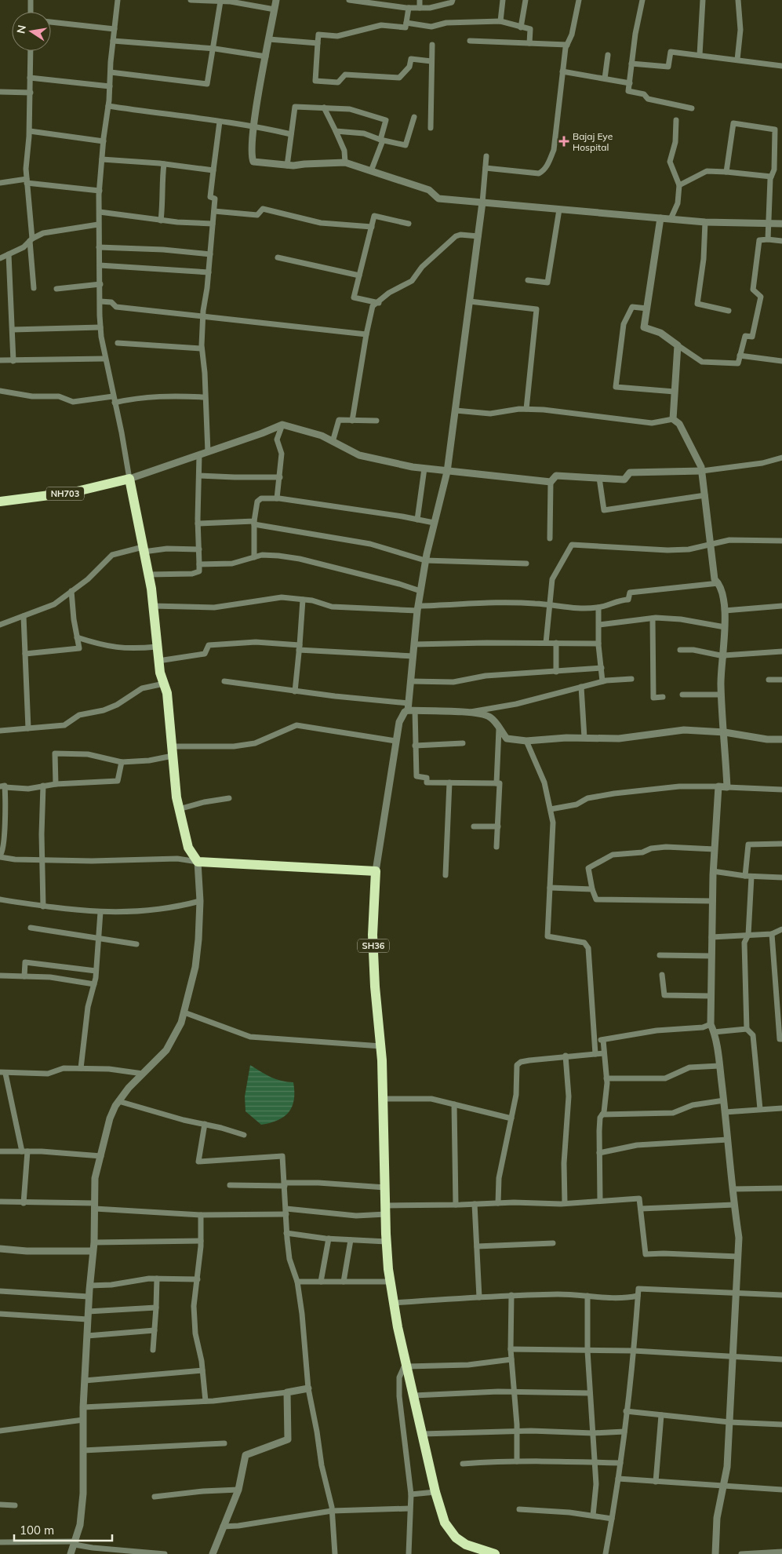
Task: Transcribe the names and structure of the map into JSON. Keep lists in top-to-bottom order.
{
  "streets": {
    "highway": ["NH703", "SH36"]
  },
  "places": {
    "health": ["Bajaj Eye Hospital"]
  },
  "scale_bar": "100 m",
  "north": "left"
}
